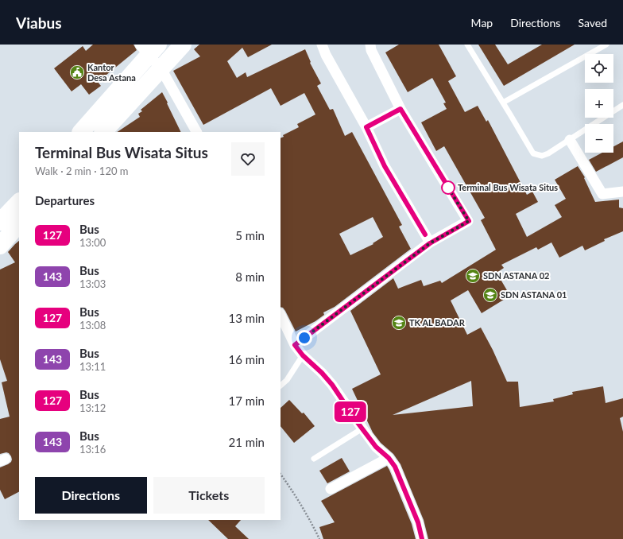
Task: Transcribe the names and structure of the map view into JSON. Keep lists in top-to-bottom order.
{
  "places": {
    "public building": ["Kantor Desa Astana"],
    "other": ["Terminal Bus Wisata Situs"],
    "school or university": ["SDN ASTANA 02", "SDN ASTANA 01", "TK AL BADAR"]
  },
  "lines": ["bus line 127"],
  "page": {
    "header": "Viabus",
    "nav": ["Map", "Directions", "Saved"],
    "on_map": "127",
    "map_buttons": ["+", "−"],
    "heading": [
      ["Terminal Bus Wisata Situs", "Walk · 2 min · 120 m"],
      "Departures"
    ],
    "list": [
      {
        "mark": "127",
        "name": "Bus",
        "note": "13:00",
        "value": "5 min"
      },
      {
        "mark": "143",
        "name": "Bus",
        "note": "13:03",
        "value": "8 min"
      },
      {
        "mark": "127",
        "name": "Bus",
        "note": "13:08",
        "value": "13 min"
      },
      {
        "mark": "143",
        "name": "Bus",
        "note": "13:11",
        "value": "16 min"
      },
      {
        "mark": "127",
        "name": "Bus",
        "note": "13:12",
        "value": "17 min"
      },
      {
        "mark": "143",
        "name": "Bus",
        "note": "13:16",
        "value": "21 min"
      }
    ],
    "buttons": ["Directions", "Tickets"]
  }
}
